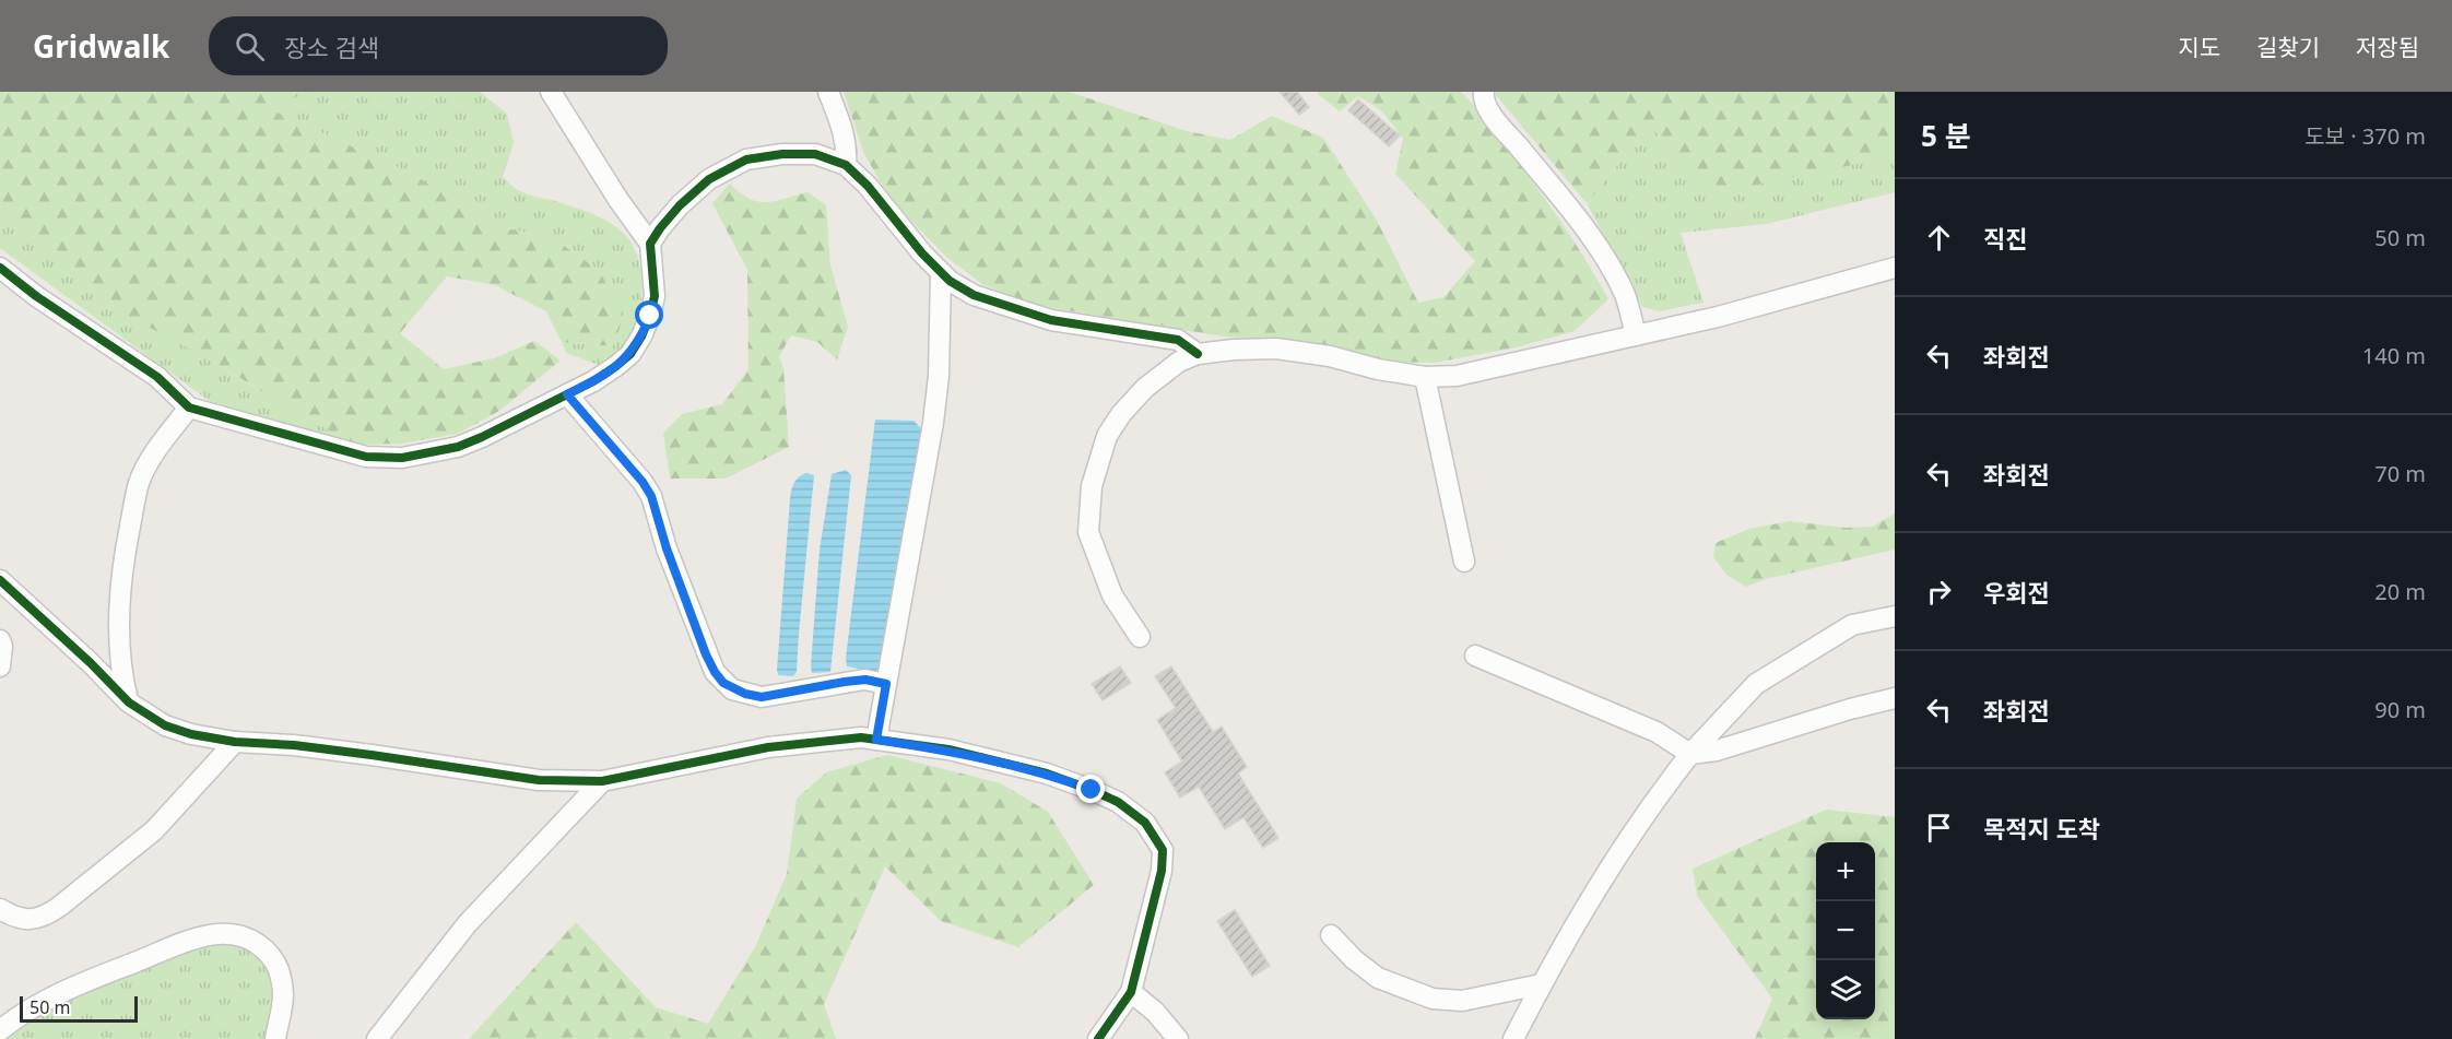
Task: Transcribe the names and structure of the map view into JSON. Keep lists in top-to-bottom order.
{
  "scale_bar": "50 m",
  "page": {
    "header": "Gridwalk",
    "search": "장소 검색",
    "nav": ["지도", "길찾기", "저장됨"],
    "heading": ["5 분", "도보 · 370 m"],
    "list": [
      ["직진", "50 m"],
      ["좌회전", "140 m"],
      ["좌회전", "70 m"],
      ["우회전", "20 m"],
      ["좌회전", "90 m"],
      "목적지 도착"
    ],
    "map_buttons": ["+", "−"],
    "scale": "50 m"
  }
}
